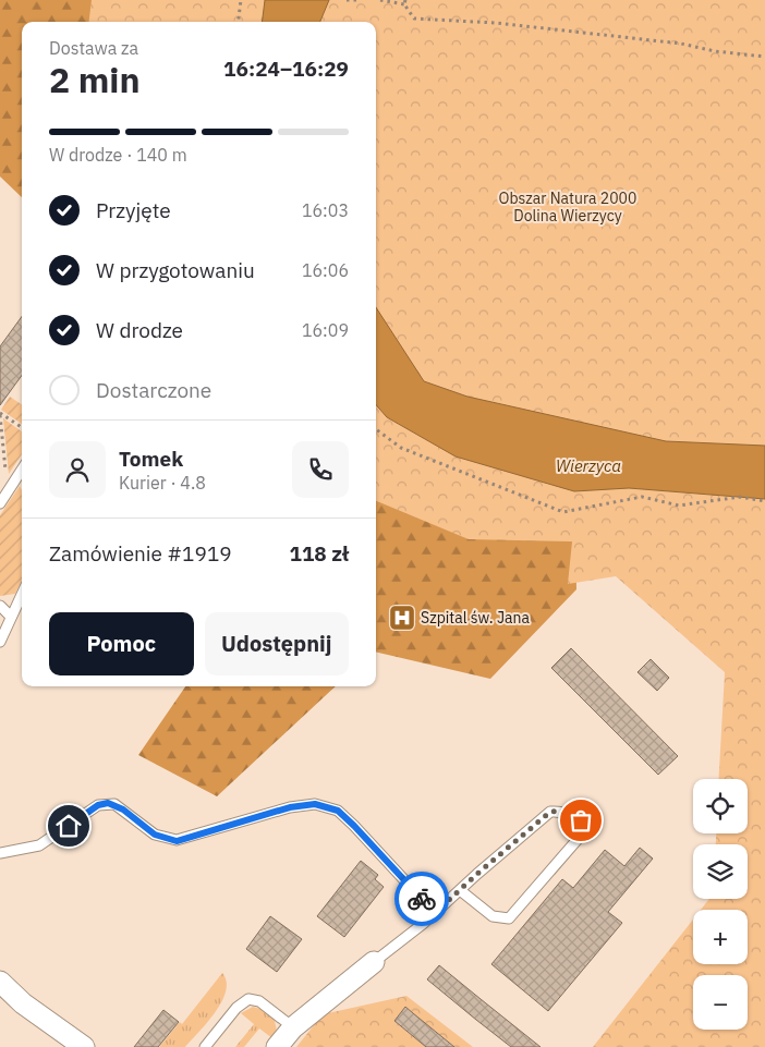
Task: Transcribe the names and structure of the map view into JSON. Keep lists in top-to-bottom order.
{
  "water": ["Wierzyca"],
  "parks": ["Obszar Natura 2000 Dolina Wierzycy"],
  "places": {
    "hospital": ["Szpital św. Jana"]
  },
  "page": {
    "heading": ["2 min", "Dostawa za", "16:24–16:29"],
    "panel": [
      "Tomek",
      "Kurier · 4.8",
      "Zamówienie #1919",
      "118 zł"
    ],
    "bar": "W drodze · 140 m",
    "list": [
      ["Przyjęte", "16:03"],
      ["W przygotowaniu", "16:06"],
      ["W drodze", "16:09"],
      "Dostarczone"
    ],
    "buttons": ["Pomoc", "Udostępnij"],
    "map_buttons": ["+", "−"]
  }
}
